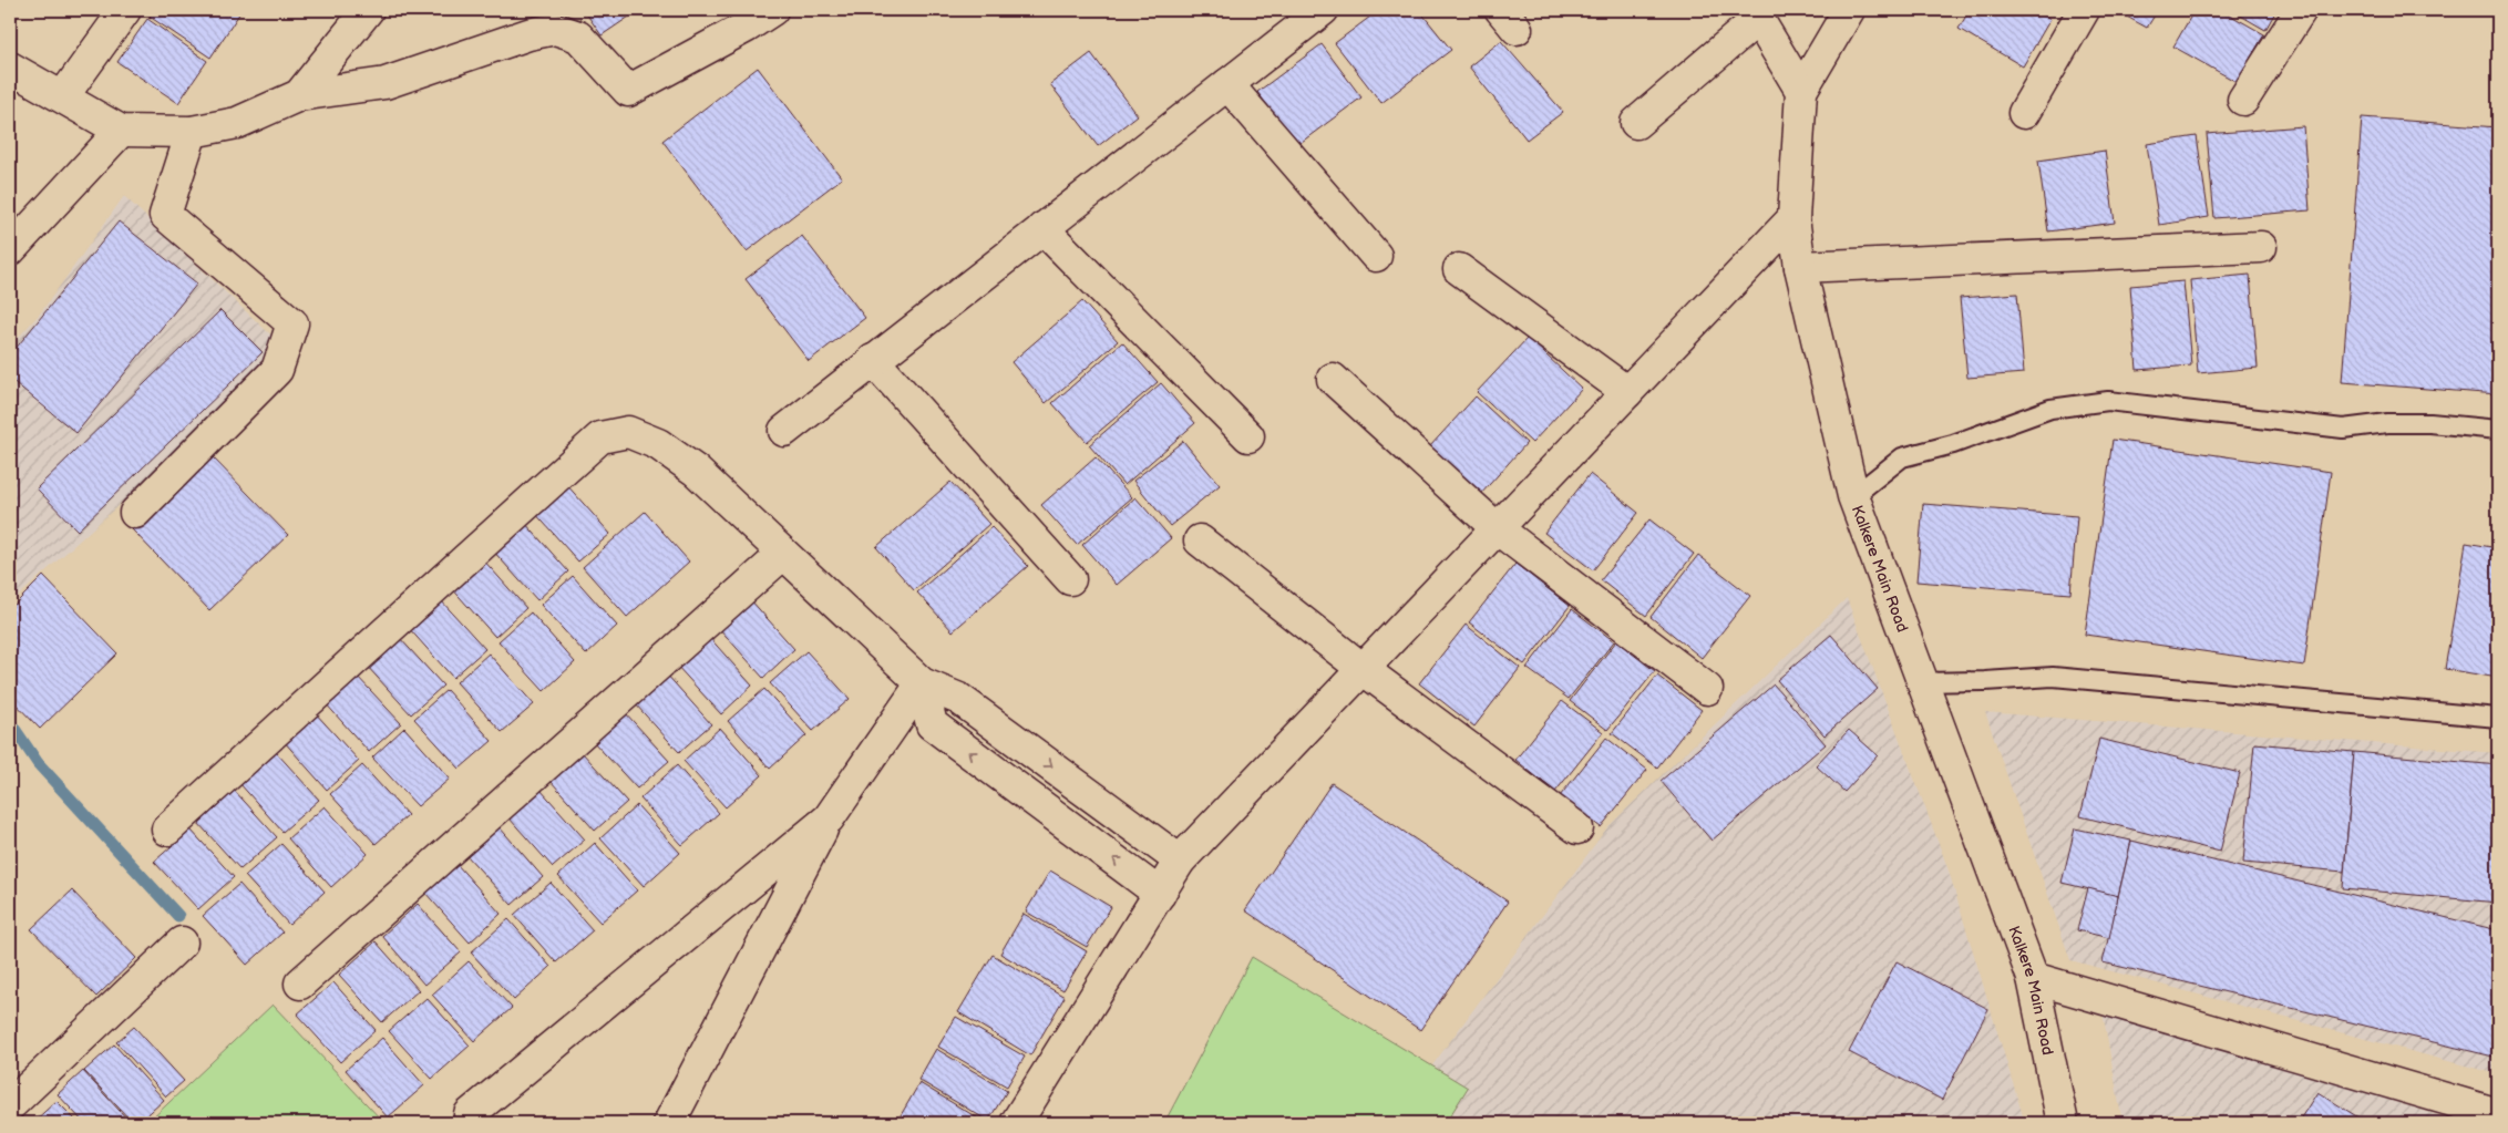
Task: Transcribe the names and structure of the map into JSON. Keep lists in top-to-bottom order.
{
  "streets": {
    "street": ["Kalkere Main Road"]
  }
}
